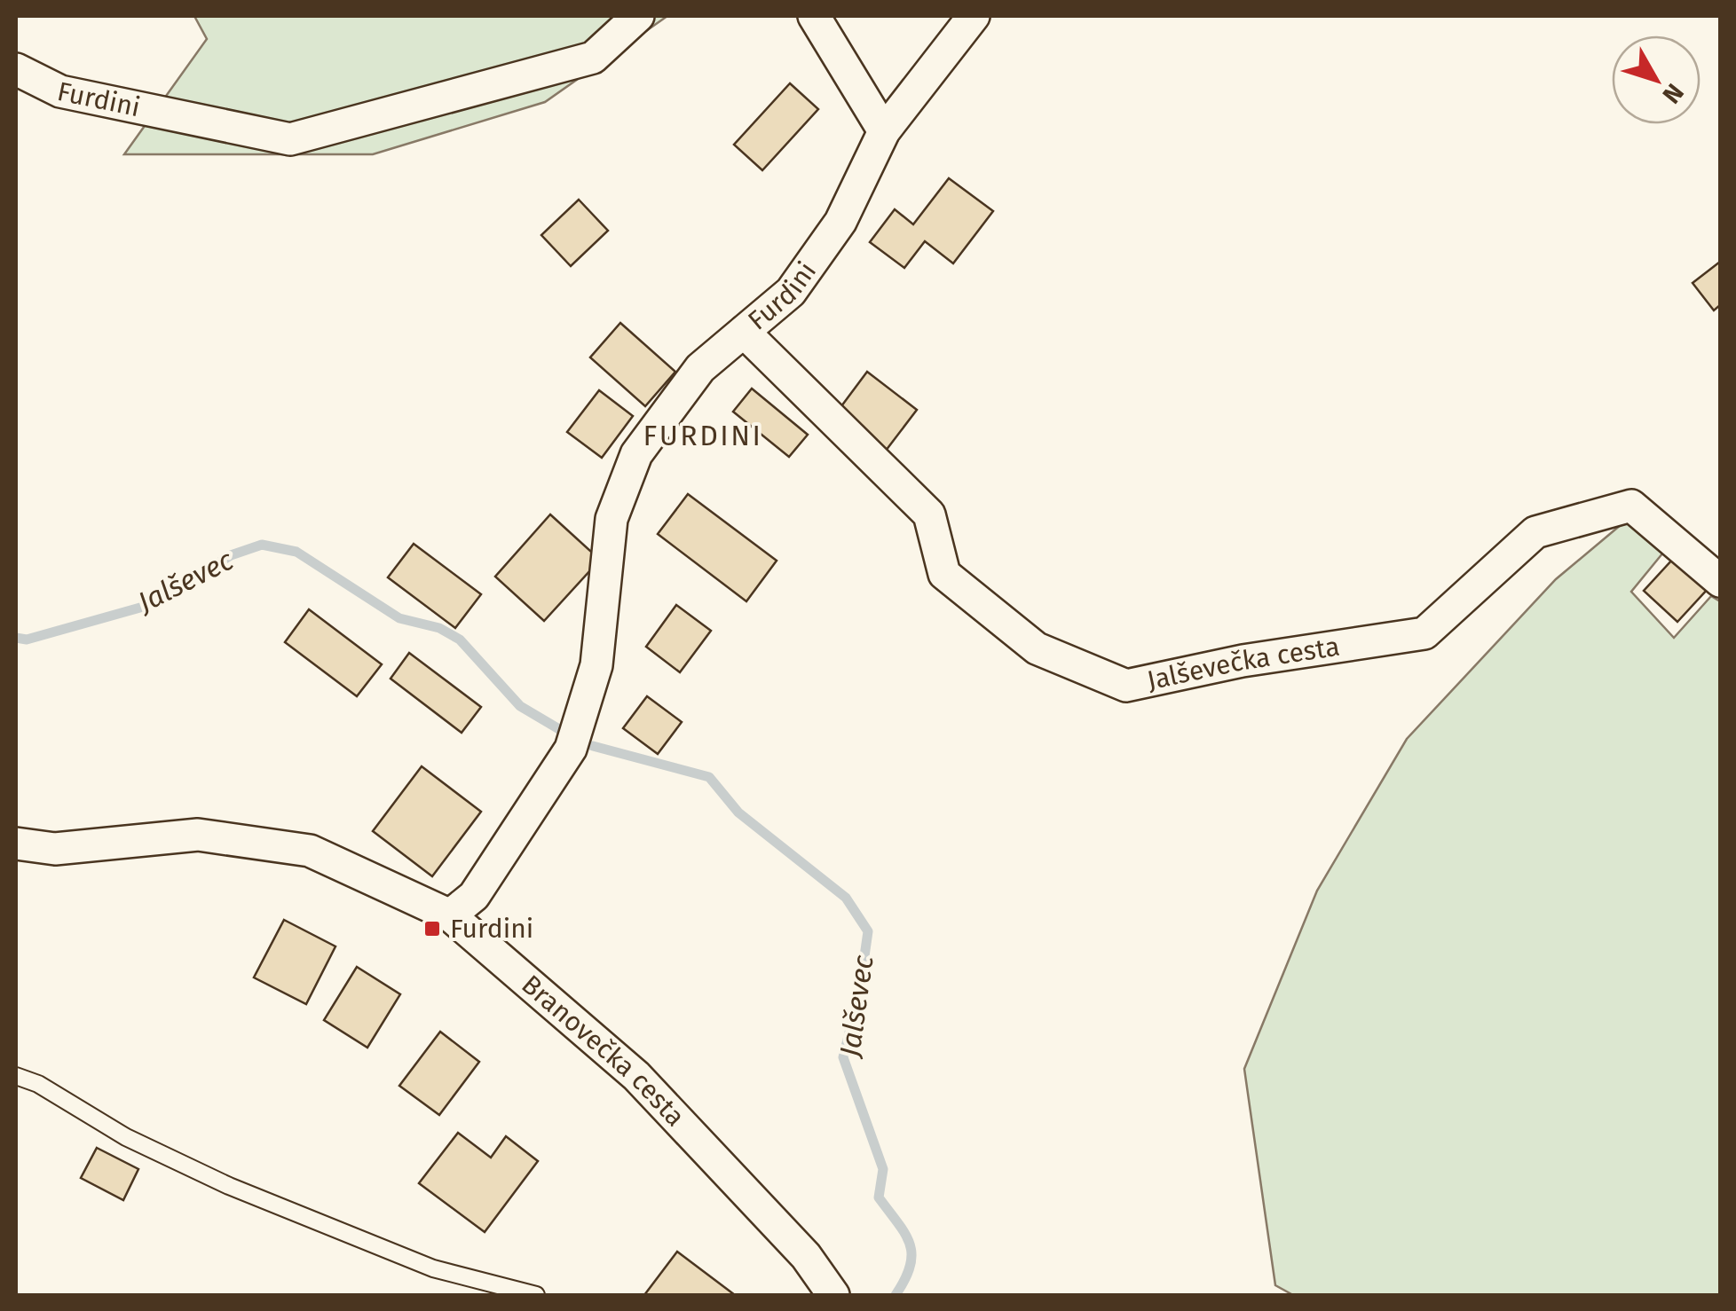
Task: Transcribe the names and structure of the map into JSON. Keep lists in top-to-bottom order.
{
  "streets": {
    "street": ["Furdini", "Jalševečka cesta", "Branovečka cesta"]
  },
  "crossings": [
    ["Furdini", "Jalševečka cesta"],
    ["Furdini", "Branovečka cesta"]
  ],
  "districts": ["FURDINI"],
  "water": ["Jalševec"],
  "places": {
    "transit": ["Furdini"]
  },
  "north": "bottom right"
}
